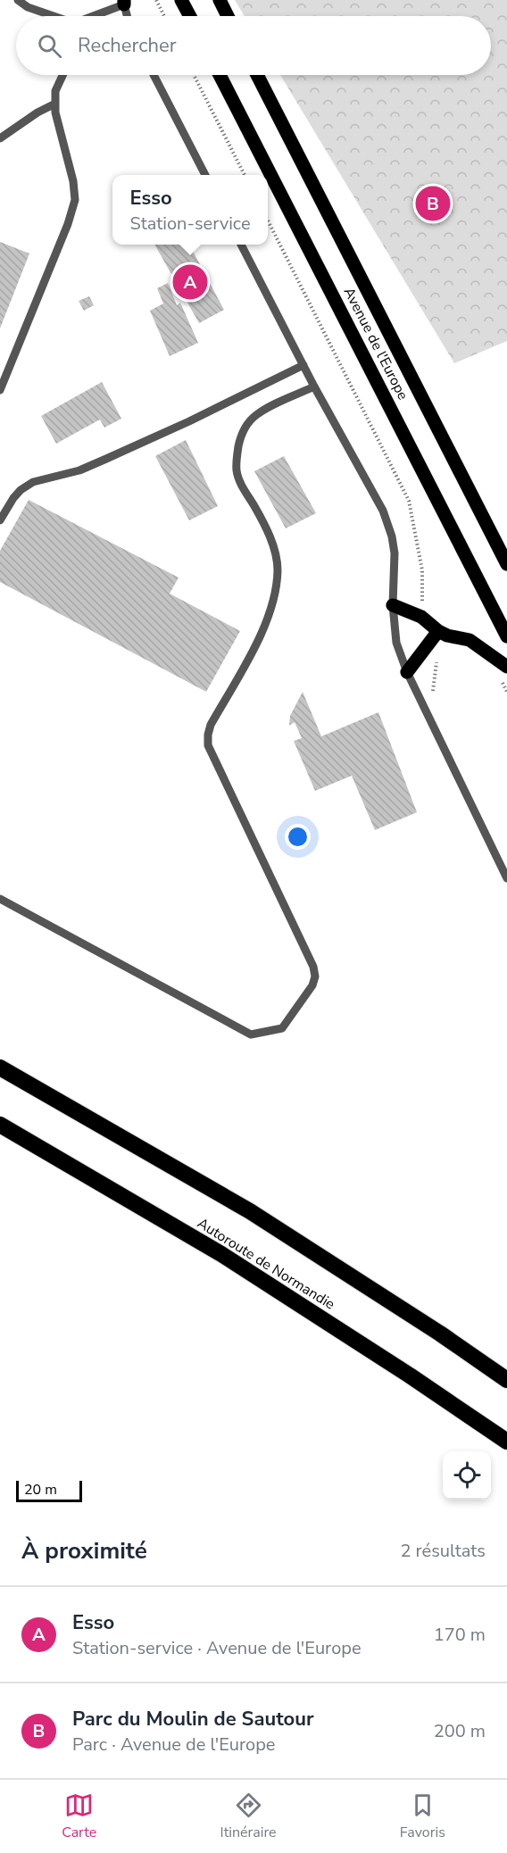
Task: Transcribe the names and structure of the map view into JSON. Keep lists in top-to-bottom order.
{
  "streets": {
    "highway": ["Autoroute de Normandie"],
    "main road": ["Avenue de l'Europe"]
  },
  "scale_bar": "20 m",
  "page": {
    "search": "Rechercher",
    "popup": ["Esso", "Station-service"],
    "pins": ["B", "A"],
    "scale": "20 m",
    "heading": ["À proximité", "2 résultats"],
    "list": [
      {
        "mark": "A",
        "name": "Esso",
        "note": "Station-service · Avenue de l'Europe",
        "value": "170 m"
      },
      {
        "mark": "B",
        "name": "Parc du Moulin de Sautour",
        "note": "Parc · Avenue de l'Europe",
        "value": "200 m"
      }
    ],
    "nav": ["Carte", "Itinéraire", "Favoris"]
  }
}
